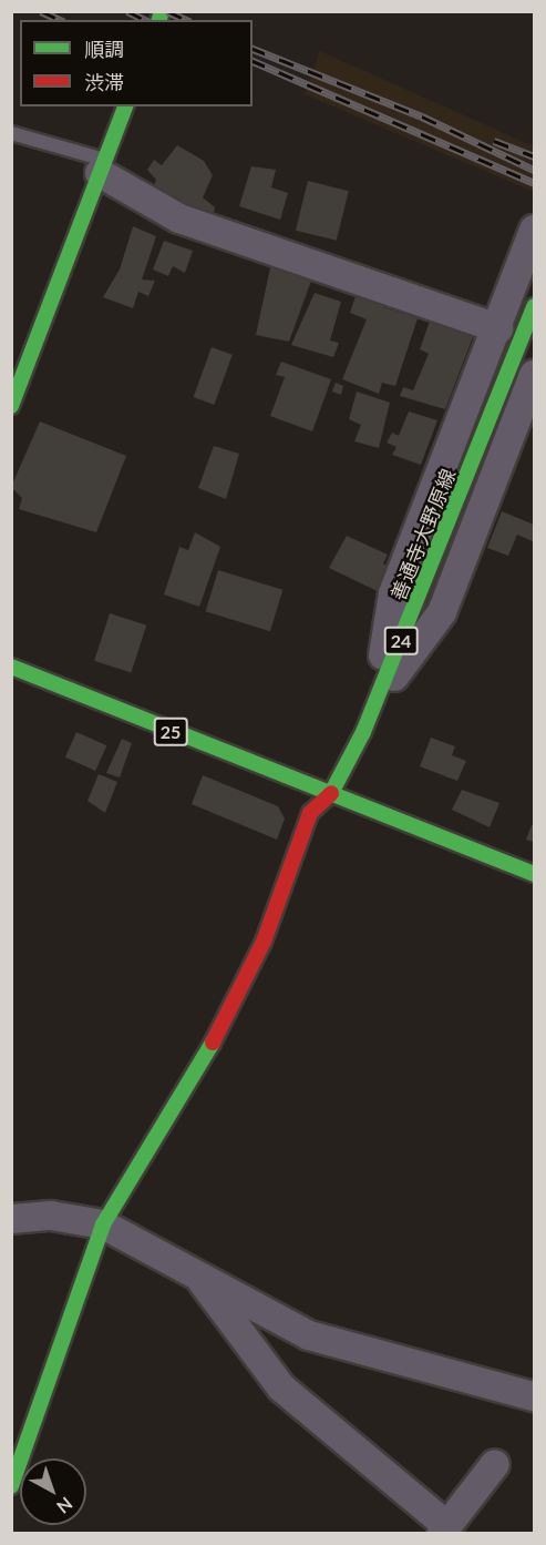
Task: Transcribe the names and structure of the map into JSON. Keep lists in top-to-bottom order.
{
  "streets": {
    "main road": ["善通寺大野原線", "24", "25"]
  },
  "crossings": [
    ["善通寺大野原線", "25"]
  ],
  "legend": ["順調", "渋滞"],
  "north": "bottom right"
}
